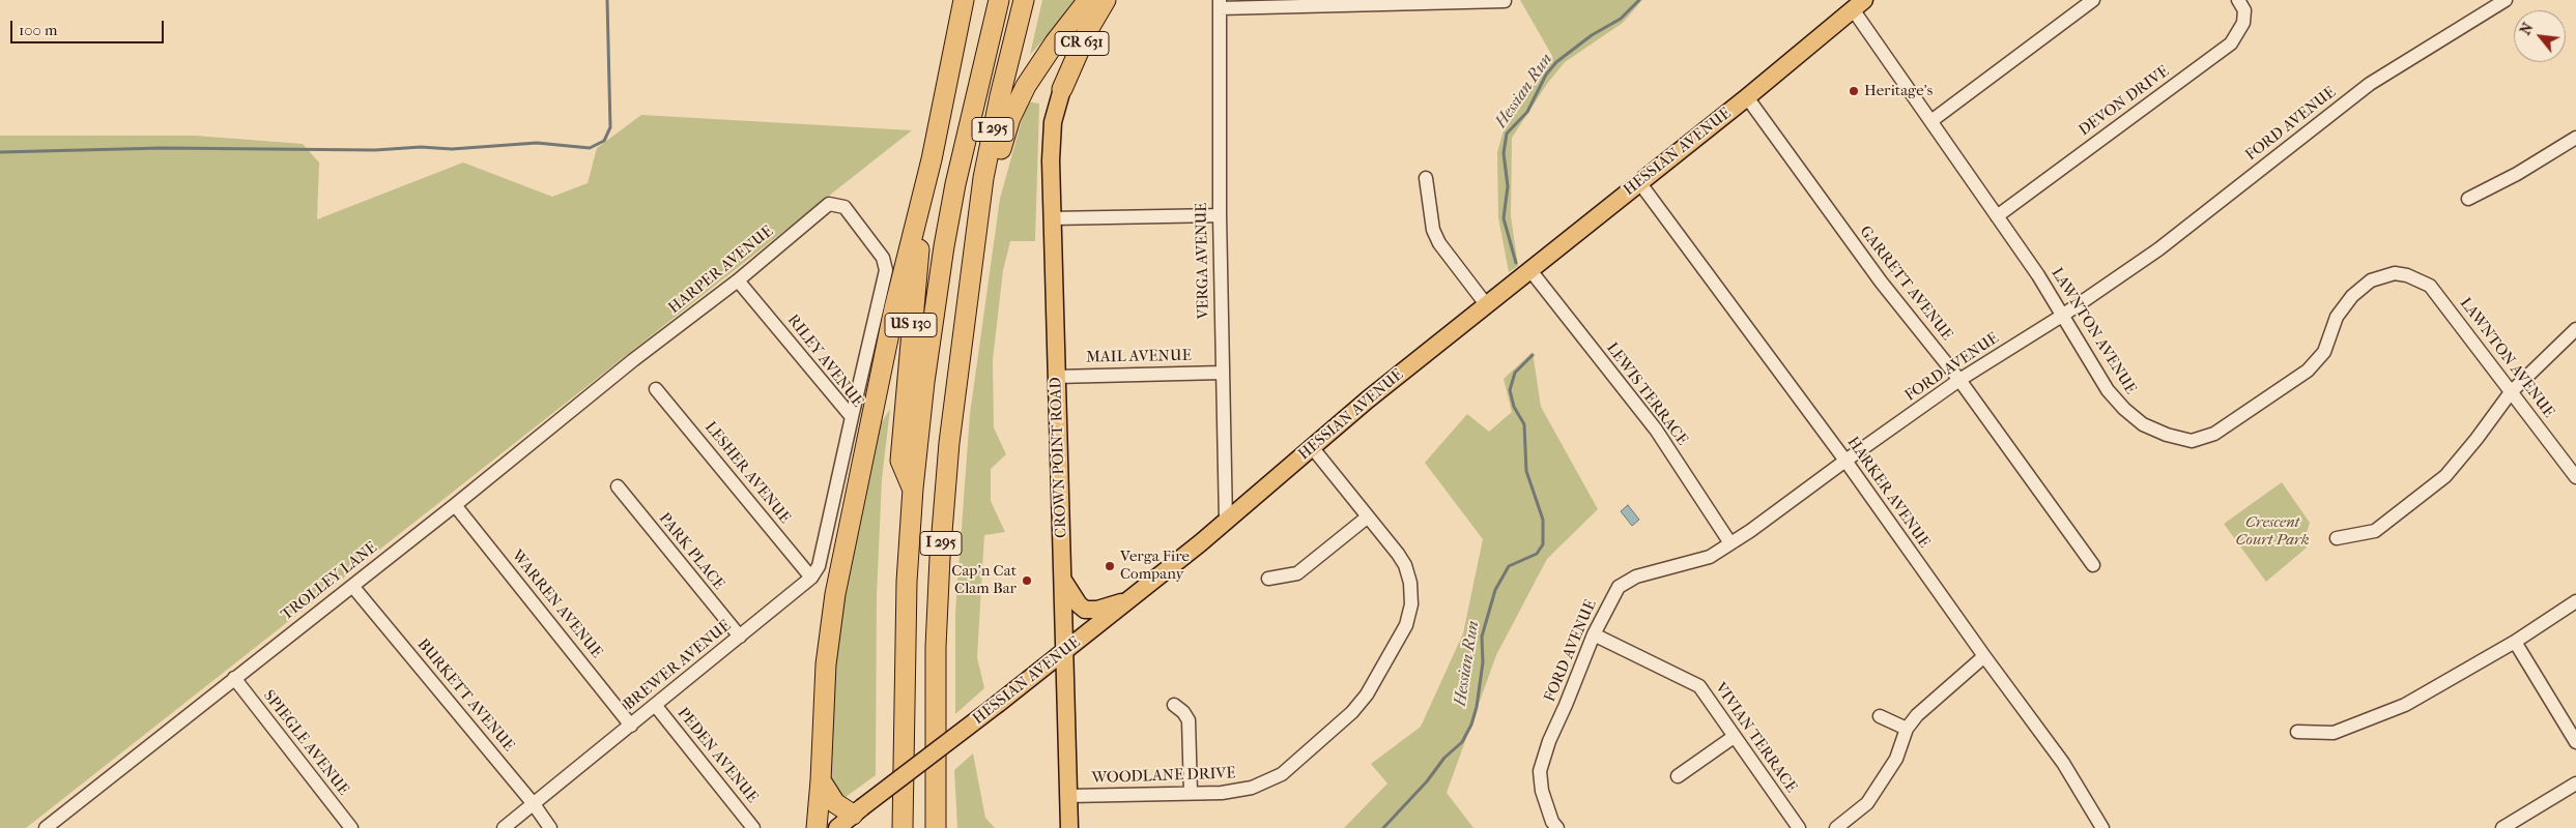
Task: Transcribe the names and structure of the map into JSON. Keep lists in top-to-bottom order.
{
  "streets": {
    "highway": ["CR 631", "I 295", "US 130"],
    "main road": ["HESSIAN AVENUE", "CROWN POINT ROAD"],
    "street": [
      "DEVON DRIVE",
      "FORD AVENUE",
      "VERGA AVENUE",
      "HARPER AVENUE",
      "GARRETT AVENUE",
      "LAWNTON AVENUE",
      "MAIL AVENUE",
      "RILEY AVENUE",
      "LEWIS TERRACE",
      "LESHER AVENUE",
      "HARKER AVENUE",
      "PARK PLACE",
      "TROLLEY LANE",
      "WARREN AVENUE",
      "BREWER AVENUE",
      "BURKETT AVENUE",
      "VIVIAN TERRACE",
      "SPIEGLE AVENUE",
      "PEDEN AVENUE",
      "WOODLANE DRIVE"
    ]
  },
  "crossings": [
    ["CR 631", "CROWN POINT ROAD"],
    ["DEVON DRIVE", "LAWNTON AVENUE"],
    ["FORD AVENUE", "GARRETT AVENUE"],
    ["FORD AVENUE", "LAWNTON AVENUE"],
    ["FORD AVENUE", "LEWIS TERRACE"],
    ["FORD AVENUE", "HARKER AVENUE"],
    ["FORD AVENUE", "VIVIAN TERRACE"],
    ["I 295", "US 130"],
    ["HESSIAN AVENUE", "VERGA AVENUE"],
    ["HESSIAN AVENUE", "GARRETT AVENUE"],
    ["HESSIAN AVENUE", "LAWNTON AVENUE"],
    ["HESSIAN AVENUE", "LEWIS TERRACE"],
    ["HESSIAN AVENUE", "CROWN POINT ROAD"],
    ["HESSIAN AVENUE", "HARKER AVENUE"],
    ["HESSIAN AVENUE", "WOODLANE DRIVE"],
    ["VERGA AVENUE", "MAIL AVENUE"],
    ["HARPER AVENUE", "RILEY AVENUE"],
    ["HARPER AVENUE", "TROLLEY LANE"],
    ["MAIL AVENUE", "CROWN POINT ROAD"],
    ["RILEY AVENUE", "BREWER AVENUE"],
    ["CROWN POINT ROAD", "WOODLANE DRIVE"],
    ["LESHER AVENUE", "BREWER AVENUE"],
    ["PARK PLACE", "BREWER AVENUE"],
    ["TROLLEY LANE", "WARREN AVENUE"],
    ["TROLLEY LANE", "BURKETT AVENUE"],
    ["TROLLEY LANE", "SPIEGLE AVENUE"],
    ["WARREN AVENUE", "BREWER AVENUE"],
    ["BREWER AVENUE", "BURKETT AVENUE"],
    ["BREWER AVENUE", "PEDEN AVENUE"]
  ],
  "water": ["Hessian Run"],
  "parks": ["Crescent Court Park"],
  "places": ["Heritage's", "Verga Fire Company", "Cap'n Cat Clam Bar"],
  "scale_bar": "100 m",
  "north": "top left"
}
